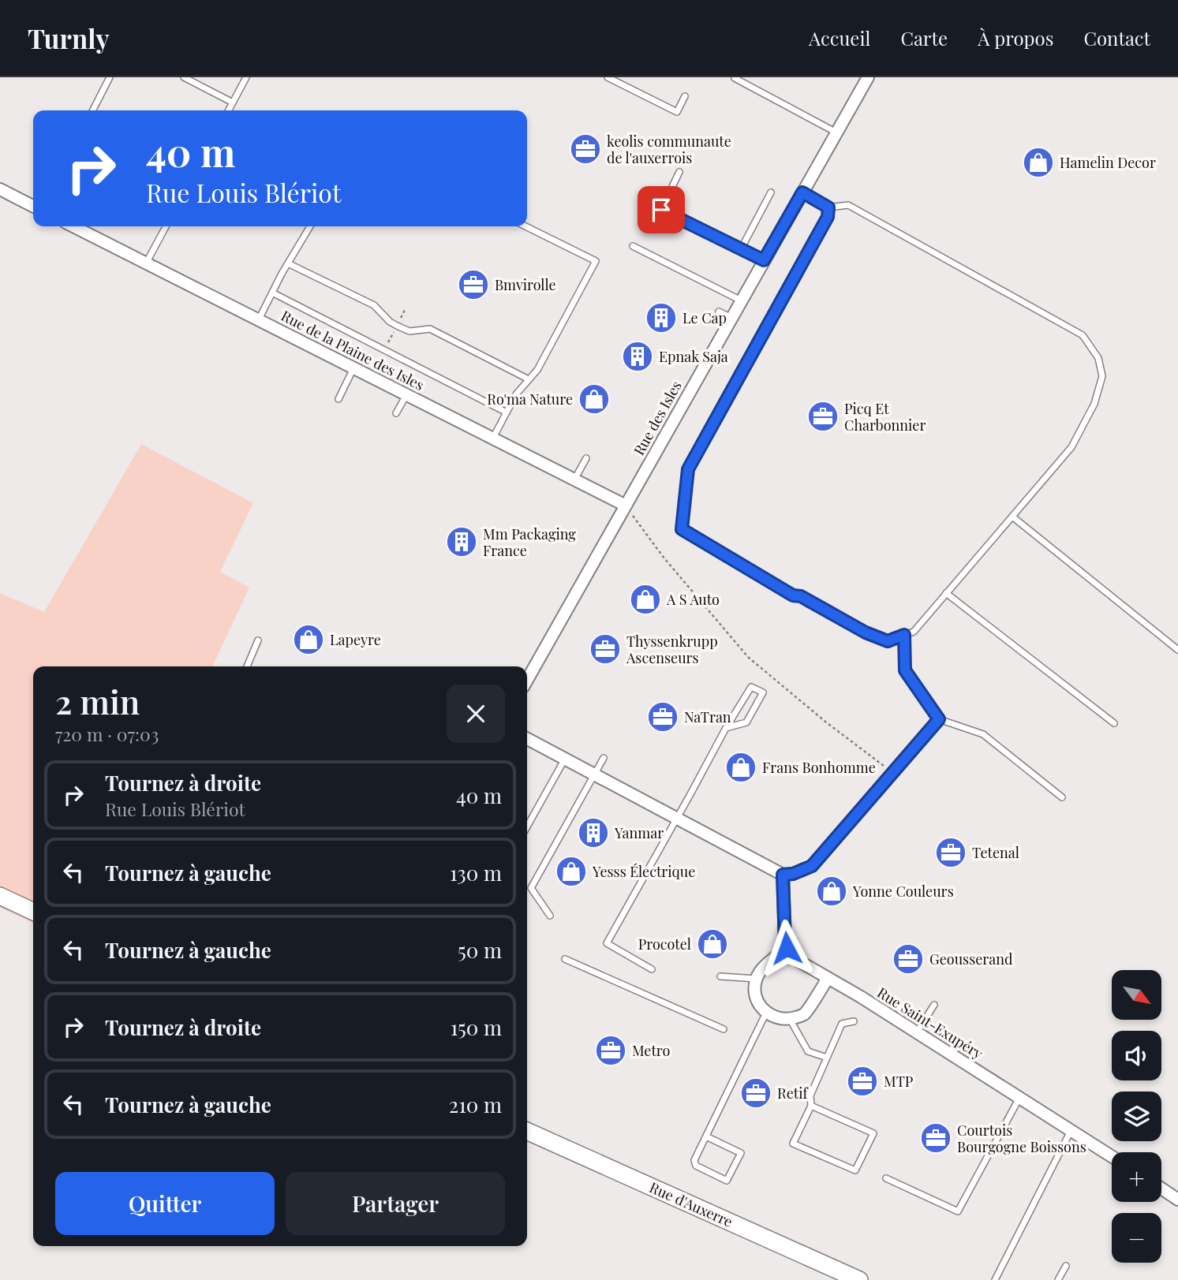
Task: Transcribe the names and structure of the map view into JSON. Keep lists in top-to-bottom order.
{
  "streets": {
    "main road": ["Rue d'Auxerre"],
    "street": ["Rue de la Plaine des Isles", "Rue des Isles", "Rue Saint-Exupéry"]
  },
  "crossings": [
    ["Rue de la Plaine des Isles", "Rue des Isles"]
  ],
  "places": {
    "office": [
      "keolis communaute de l'auxerrois",
      "Bmvirolle",
      "Picq Et Charbonnier",
      "Thyssenkrupp Ascenseurs",
      "NaTran",
      "Tetenal",
      "Geousserand",
      "Metro",
      "MTP",
      "Retif",
      "Courtois Bourgogne Boissons"
    ],
    "shop": [
      "Hamelin Decor",
      "Ro'ma Nature",
      "A S Auto",
      "Lapeyre",
      "Frans Bonhomme",
      "Yesss Électrique",
      "Yonne Couleurs",
      "Procotel"
    ],
    "building": [
      "Le Cap",
      "Epnak Saja",
      "Mm Packaging France",
      "Yanmar"
    ]
  },
  "north": "bottom right",
  "page": {
    "header": "Turnly",
    "nav": [
      "Accueil",
      "Carte",
      "À propos",
      "Contact"
    ],
    "turn": ["40 m", "Rue Louis Blériot"],
    "heading": ["2 min", "720 m · 07:03"],
    "list": [
      {
        "name": "Tournez à droite",
        "note": "Rue Louis Blériot",
        "value": "40 m"
      },
      {
        "name": "Tournez à gauche",
        "value": "130 m"
      },
      {
        "name": "Tournez à gauche",
        "value": "50 m"
      },
      {
        "name": "Tournez à droite",
        "value": "150 m"
      },
      {
        "name": "Tournez à gauche",
        "value": "210 m"
      }
    ],
    "map_buttons": ["+", "−"],
    "buttons": ["Quitter", "Partager"]
  }
}
